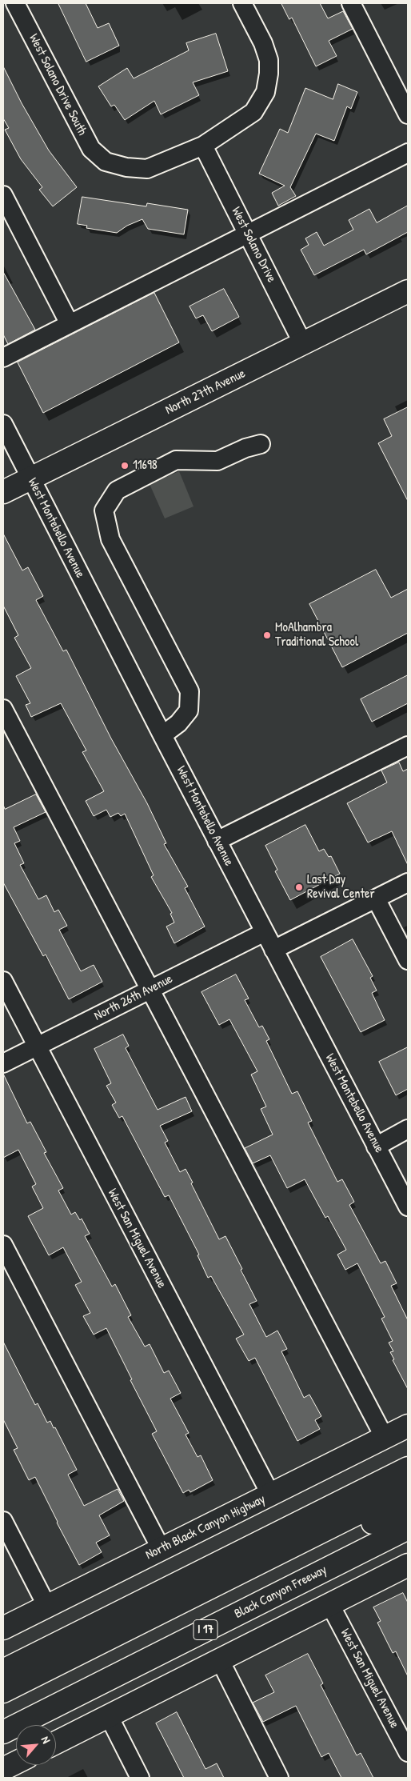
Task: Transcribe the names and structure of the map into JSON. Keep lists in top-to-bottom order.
{
  "streets": {
    "main road": [
      "North 27th Avenue",
      "North Black Canyon Highway",
      "Black Canyon Freeway",
      "I 17"
    ],
    "street": [
      "West Solano Drive South",
      "West Solano Drive",
      "West Montebello Avenue",
      "North 26th Avenue",
      "West San Miguel Avenue"
    ]
  },
  "crossings": [
    ["West Solano Drive South", "West Solano Drive"],
    ["West Solano Drive", "North 27th Avenue"],
    ["North 27th Avenue", "West Montebello Avenue"],
    ["West Montebello Avenue", "North 26th Avenue"],
    ["North 26th Avenue", "West San Miguel Avenue"],
    ["West San Miguel Avenue", "North Black Canyon Highway"]
  ],
  "places": ["11698", "MoAlhambra Traditional School", "Last Day Revival Center"],
  "north": "top right"
}
